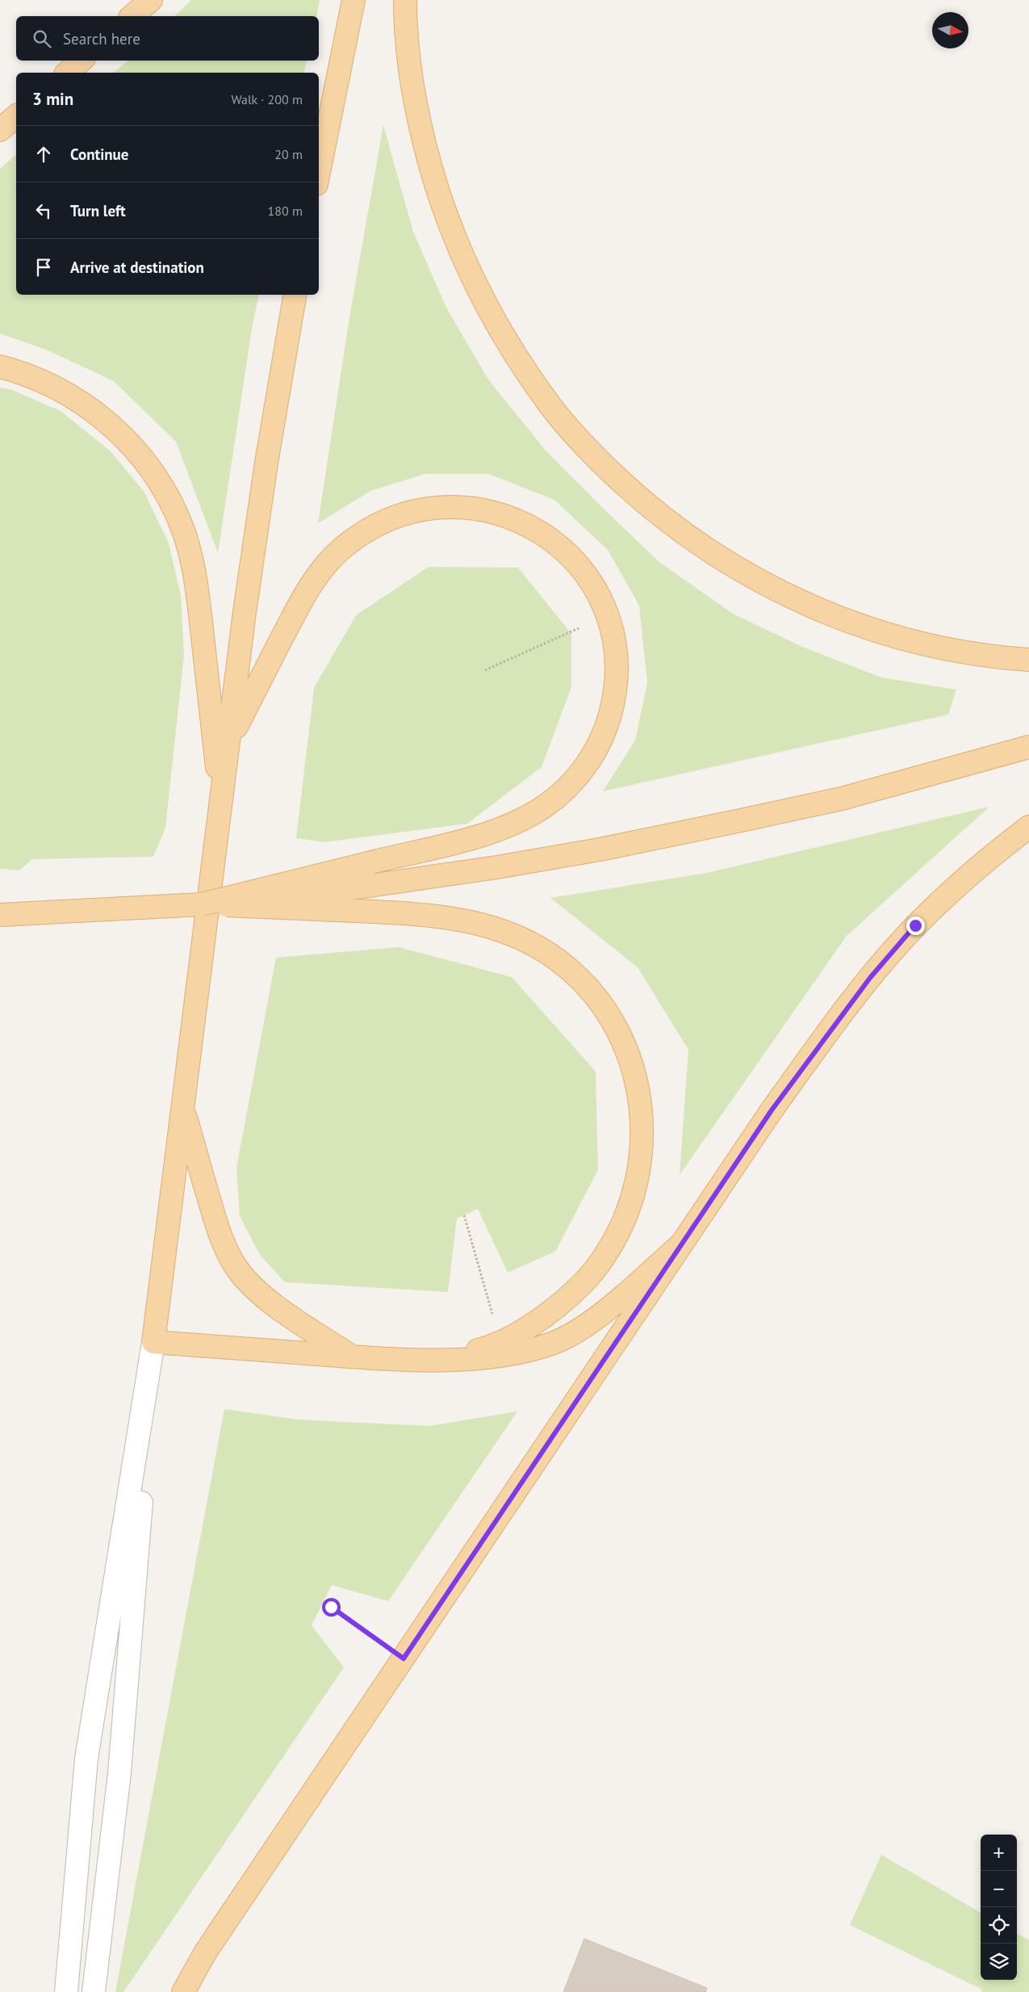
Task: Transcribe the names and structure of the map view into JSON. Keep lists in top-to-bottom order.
{
  "north": "right",
  "page": {
    "search": "Search here",
    "heading": ["3 min", "Walk · 200 m"],
    "list": [
      ["Continue", "20 m"],
      ["Turn left", "180 m"],
      "Arrive at destination"
    ],
    "map_buttons": ["+", "−"]
  }
}
